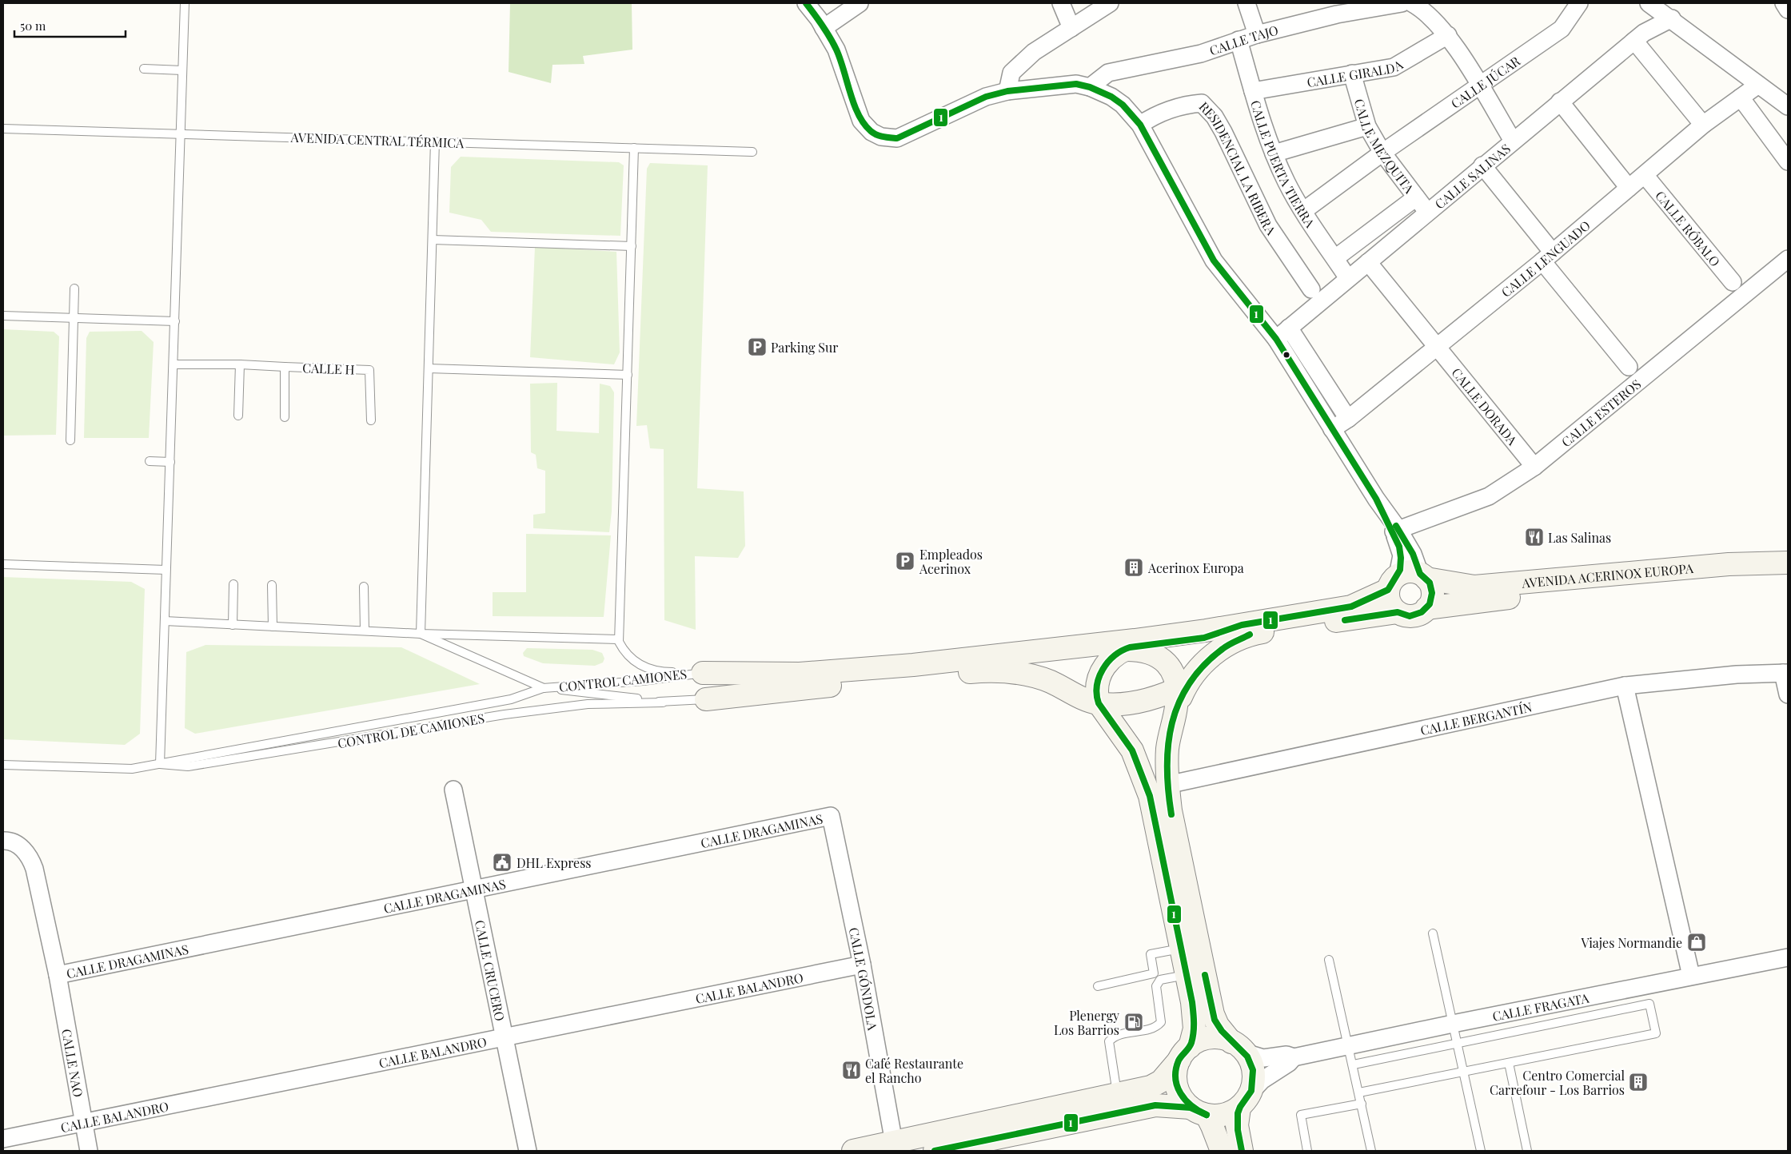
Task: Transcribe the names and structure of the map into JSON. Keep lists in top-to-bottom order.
{
  "streets": {
    "street": [
      "CALLE TAJO",
      "CALLE GIRALDA",
      "CALLE JÚCAR",
      "CALLE MEZQUITA",
      "CALLE PUERTA TIERRA",
      "RESIDENCIAL LA RIBERA",
      "CALLE SALINAS",
      "CALLE RÓBALO",
      "CALLE LENGUADO",
      "CALLE DORADA",
      "CALLE ESTEROS",
      "AVENIDA ACERINOX EUROPA",
      "CALLE BERGANTÍN",
      "CALLE DRAGAMINAS",
      "CALLE CRUCERO",
      "CALLE GÓNDOLA",
      "CALLE BALANDRO",
      "CALLE FRAGATA",
      "CALLE NAO"
    ],
    "lane": [
      "AVENIDA CENTRAL TÉRMICA",
      "CALLE H",
      "CONTROL CAMIONES",
      "CONTROL DE CAMIONES"
    ]
  },
  "crossings": [
    ["CALLE TAJO", "CALLE PUERTA TIERRA"],
    ["CALLE GIRALDA", "CALLE MEZQUITA"],
    ["CALLE GIRALDA", "CALLE PUERTA TIERRA"],
    ["CALLE JÚCAR", "CALLE MEZQUITA"],
    ["CALLE JÚCAR", "CALLE PUERTA TIERRA"],
    ["CALLE MEZQUITA", "CALLE SALINAS"],
    ["CALLE PUERTA TIERRA", "CALLE SALINAS"],
    ["CALLE SALINAS", "CALLE DORADA"],
    ["CALLE RÓBALO", "CALLE LENGUADO"],
    ["CALLE LENGUADO", "CALLE DORADA"],
    ["CALLE DORADA", "CALLE ESTEROS"],
    ["CALLE DRAGAMINAS", "CALLE CRUCERO"],
    ["CALLE DRAGAMINAS", "CALLE GÓNDOLA"],
    ["CALLE DRAGAMINAS", "CALLE NAO"],
    ["CALLE CRUCERO", "CALLE BALANDRO"],
    ["CALLE GÓNDOLA", "CALLE BALANDRO"],
    ["CALLE BALANDRO", "CALLE NAO"]
  ],
  "places": {
    "parking": ["Parking Sur", "Empleados Acerinox"],
    "restaurant": ["Las Salinas", "Café Restaurante el Rancho"],
    "building": ["Acerinox Europa", "Centro Comercial Carrefour - Los Barrios"],
    "public building": ["DHL Express"],
    "shop": ["Viajes Normandie"],
    "fuel station": ["Plenergy Los Barrios"]
  },
  "lines": ["transit line 1"],
  "scale_bar": "50 m"
}
